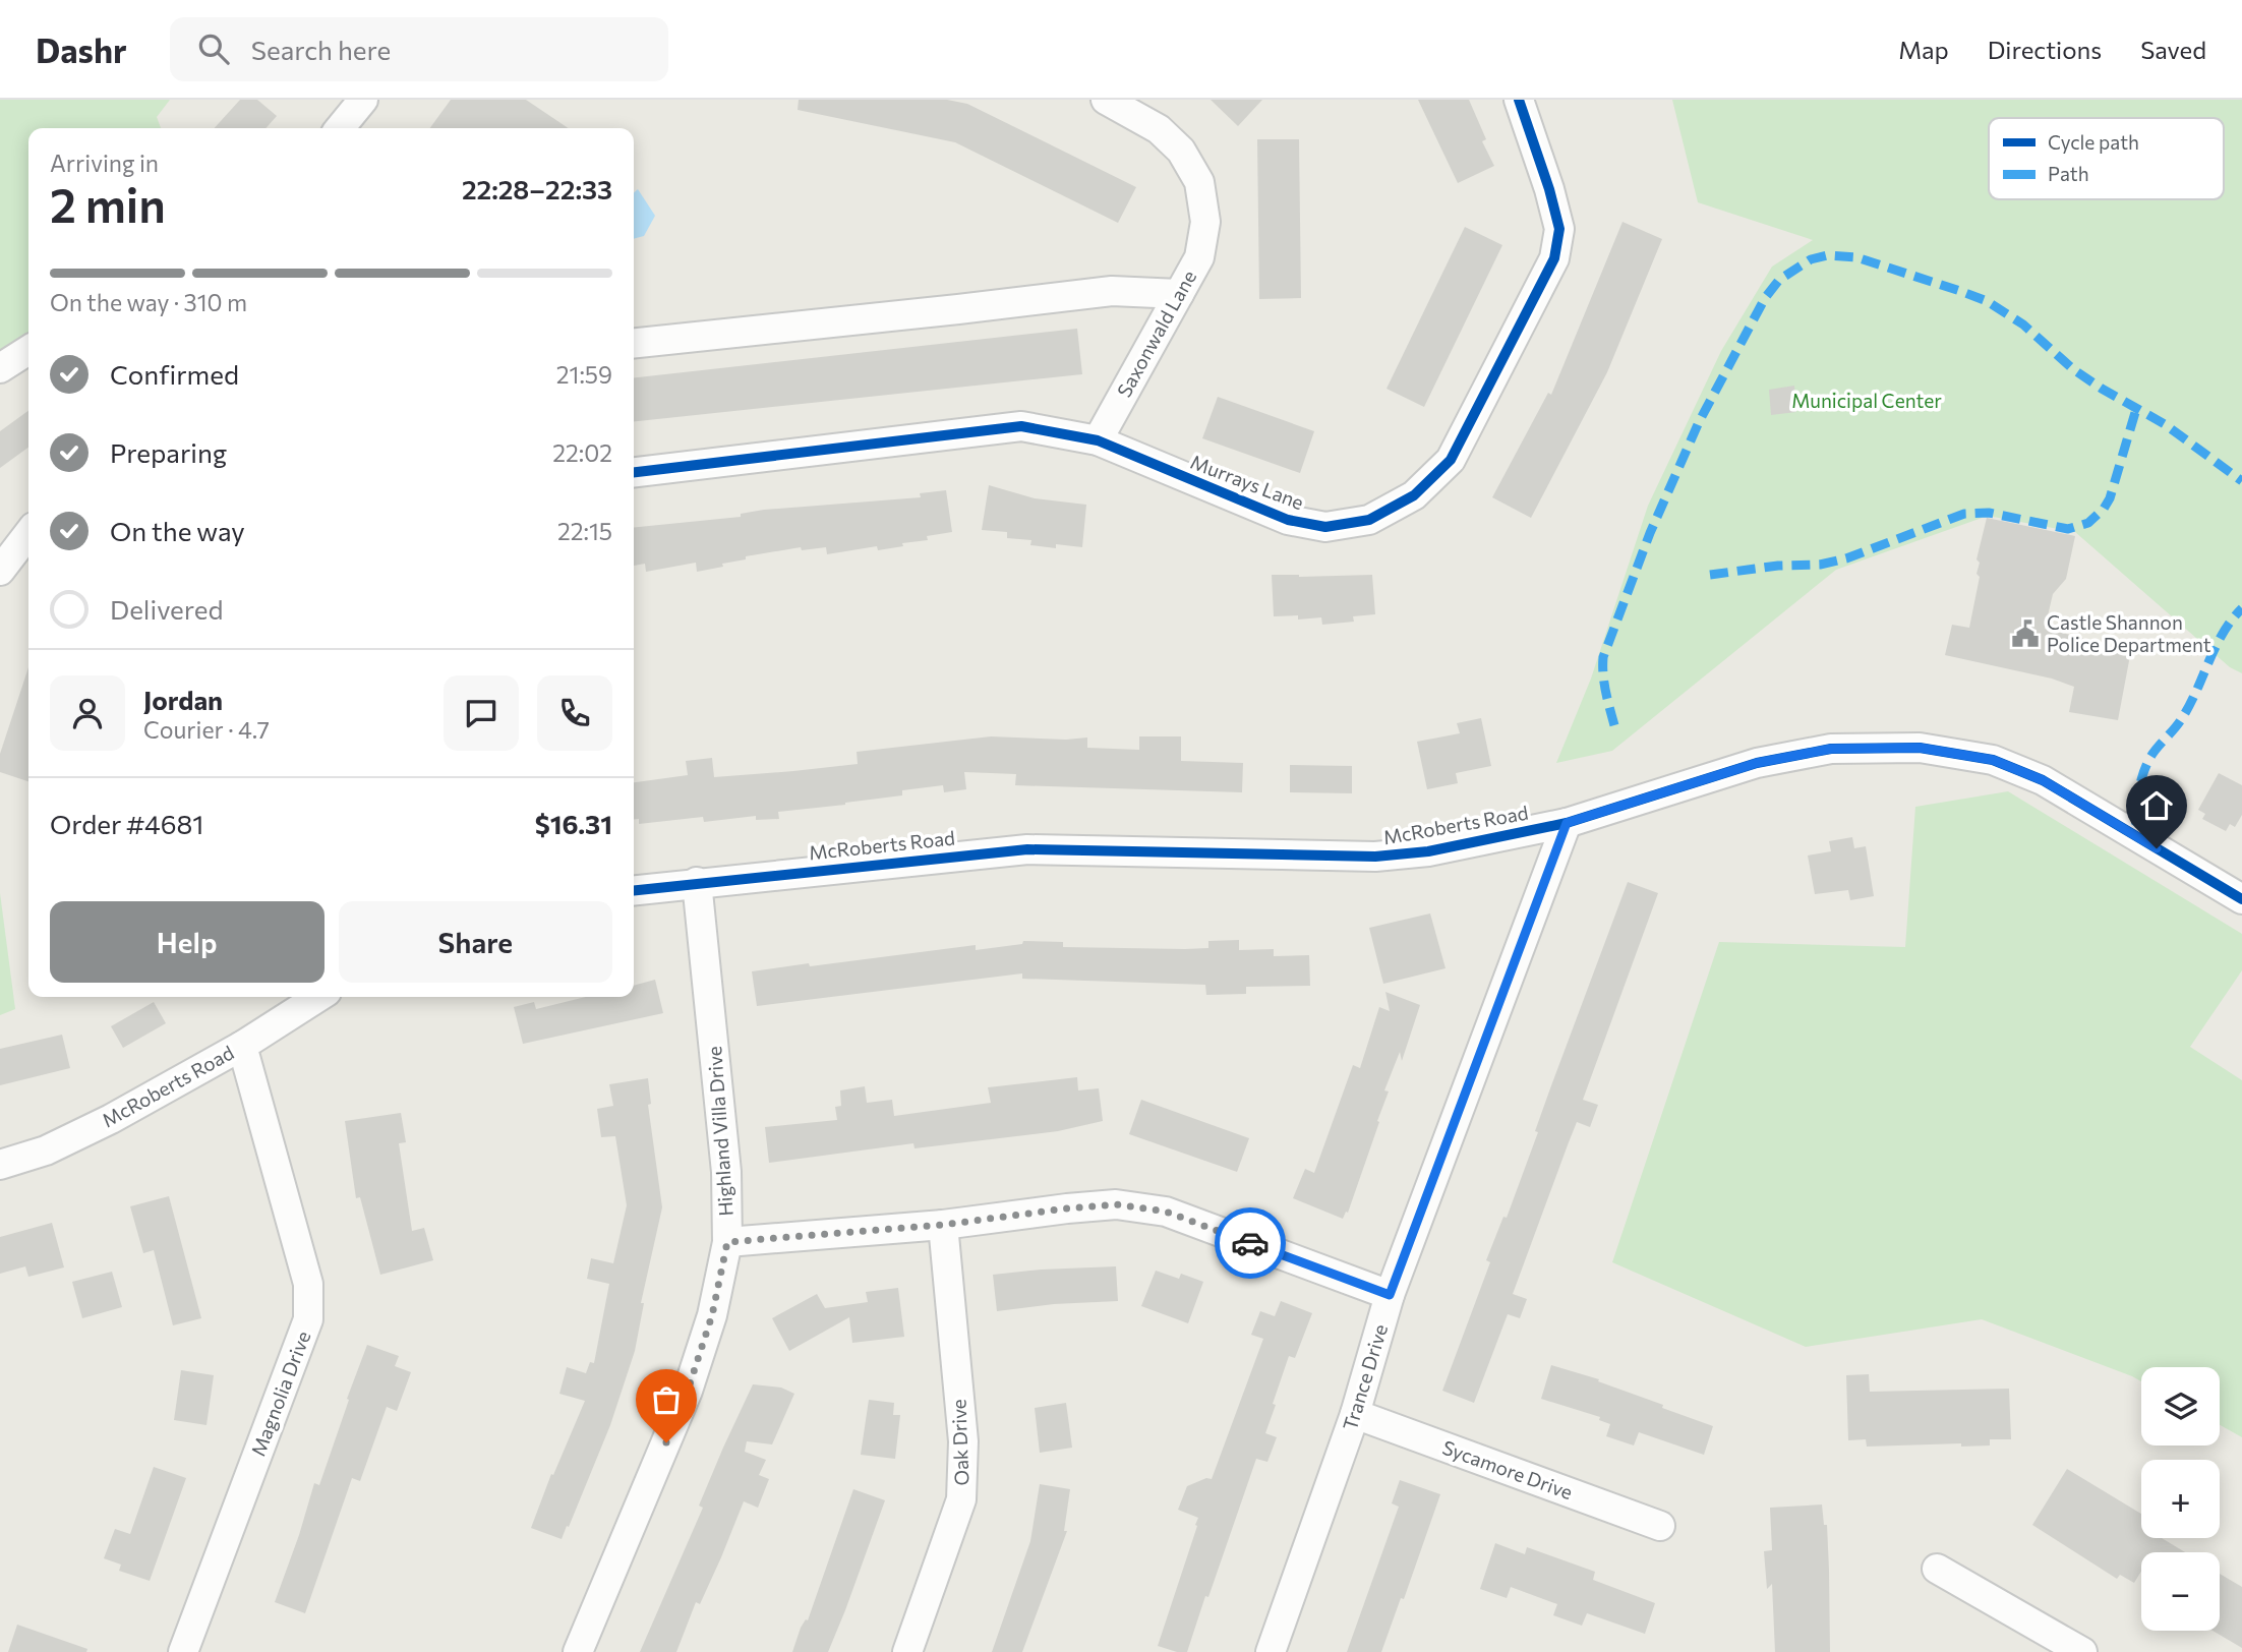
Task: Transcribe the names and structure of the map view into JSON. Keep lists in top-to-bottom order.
{
  "streets": {
    "street": [
      "Saxonwald Lane",
      "Murrays Lane",
      "McRoberts Road",
      "Highland Villa Drive",
      "Trance Drive",
      "Magnolia Drive",
      "Oak Drive",
      "Sycamore Drive"
    ]
  },
  "crossings": [
    ["Saxonwald Lane", "Murrays Lane"],
    ["McRoberts Road", "Highland Villa Drive"],
    ["McRoberts Road", "Trance Drive"],
    ["McRoberts Road", "Magnolia Drive"],
    ["Trance Drive", "Sycamore Drive"]
  ],
  "parks": ["Municipal Center"],
  "places": {
    "public building": ["Castle Shannon Police Department"]
  },
  "legend": ["Cycle path", "Path"],
  "page": {
    "header": "Dashr",
    "search": "Search here",
    "nav": ["Map", "Directions", "Saved"],
    "heading": ["2 min", "Arriving in", "22:28–22:33"],
    "panel": [
      "Jordan",
      "Courier · 4.7",
      "Order #4681",
      "$16.31"
    ],
    "bar": "On the way · 310 m",
    "list": [
      ["Confirmed", "21:59"],
      ["Preparing", "22:02"],
      ["On the way", "22:15"],
      "Delivered"
    ],
    "buttons": ["Help", "Share"],
    "map_buttons": ["+", "−"]
  }
}
